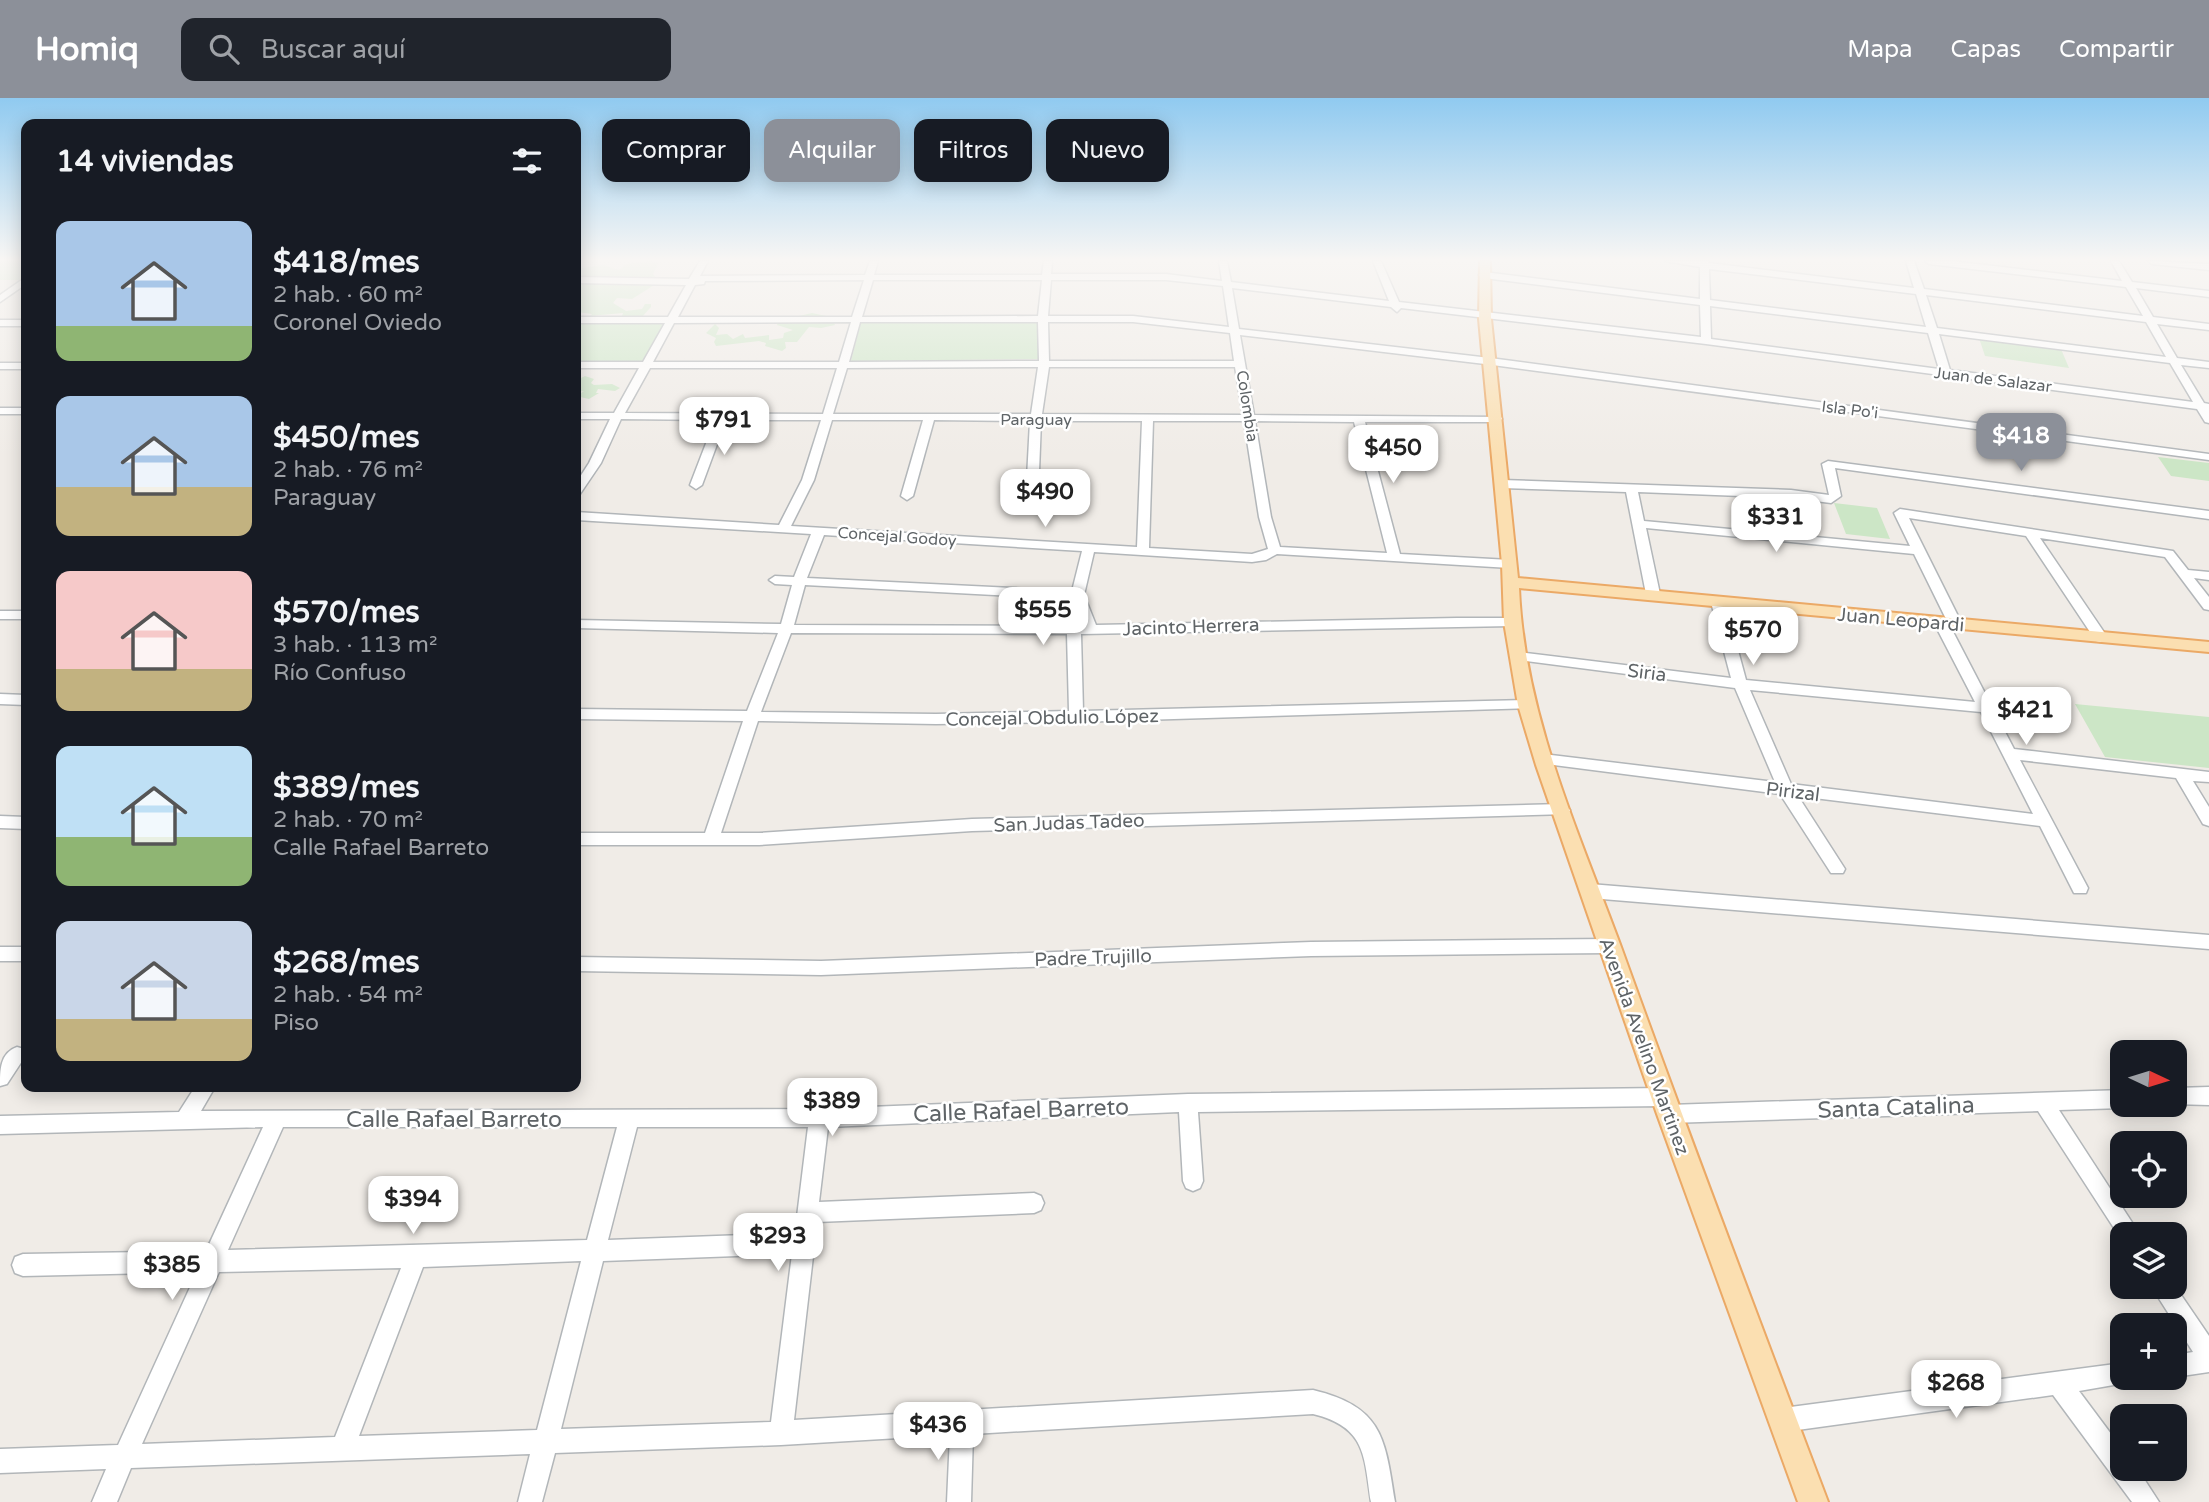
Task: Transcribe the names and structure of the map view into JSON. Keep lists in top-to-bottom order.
{
  "streets": {
    "main road": ["Juan Leopardi", "Avenida Avelino Martinez"],
    "street": [
      "Juan de Salazar",
      "Colombia",
      "Isla Po'i",
      "Paraguay",
      "Concejal Godoy",
      "Jacinto Herrera",
      "Siria",
      "Concejal Obdulio López",
      "Pirizal",
      "San Judas Tadeo",
      "Padre Trujillo",
      "Santa Catalina",
      "Calle Rafael Barreto"
    ]
  },
  "crossings": [
    ["Colombia", "Isla Po'i"],
    ["Colombia", "Paraguay"],
    ["Colombia", "Concejal Godoy"],
    ["Isla Po'i", "Avenida Avelino Martinez"],
    ["Paraguay", "Avenida Avelino Martinez"],
    ["Concejal Godoy", "Avenida Avelino Martinez"],
    ["Juan Leopardi", "Avenida Avelino Martinez"],
    ["Jacinto Herrera", "Avenida Avelino Martinez"],
    ["Siria", "Avenida Avelino Martinez"],
    ["Concejal Obdulio López", "Avenida Avelino Martinez"],
    ["Pirizal", "Avenida Avelino Martinez"],
    ["San Judas Tadeo", "Avenida Avelino Martinez"],
    ["Padre Trujillo", "Avenida Avelino Martinez"],
    ["Avenida Avelino Martinez", "Santa Catalina"],
    ["Avenida Avelino Martinez", "Calle Rafael Barreto"],
    ["Santa Catalina", "Calle Rafael Barreto"]
  ],
  "north": "right",
  "page": {
    "header": "Homiq",
    "search": "Buscar aquí",
    "nav": ["Mapa", "Capas", "Compartir"],
    "chip": [
      "Comprar",
      "Alquilar",
      "Filtros",
      "Nuevo"
    ],
    "heading": "14 viviendas",
    "list": [
      {
        "name": "$418/mes",
        "note": "2 hab. · 60 m² · Coronel Oviedo"
      },
      {
        "name": "$450/mes",
        "note": "2 hab. · 76 m² · Paraguay"
      },
      {
        "name": "$570/mes",
        "note": "3 hab. · 113 m² · Río Confuso"
      },
      {
        "name": "$389/mes",
        "note": "2 hab. · 70 m² · Calle Rafael Barreto"
      },
      {
        "name": "$268/mes",
        "note": "2 hab. · 54 m² · Piso"
      }
    ],
    "price": [
      "$791",
      "$418",
      "$450",
      "$490",
      "$331",
      "$555",
      "$570",
      "$421",
      "$389",
      "$394",
      "$293",
      "$385",
      "$268",
      "$436"
    ],
    "map_buttons": ["+", "−"]
  }
}
